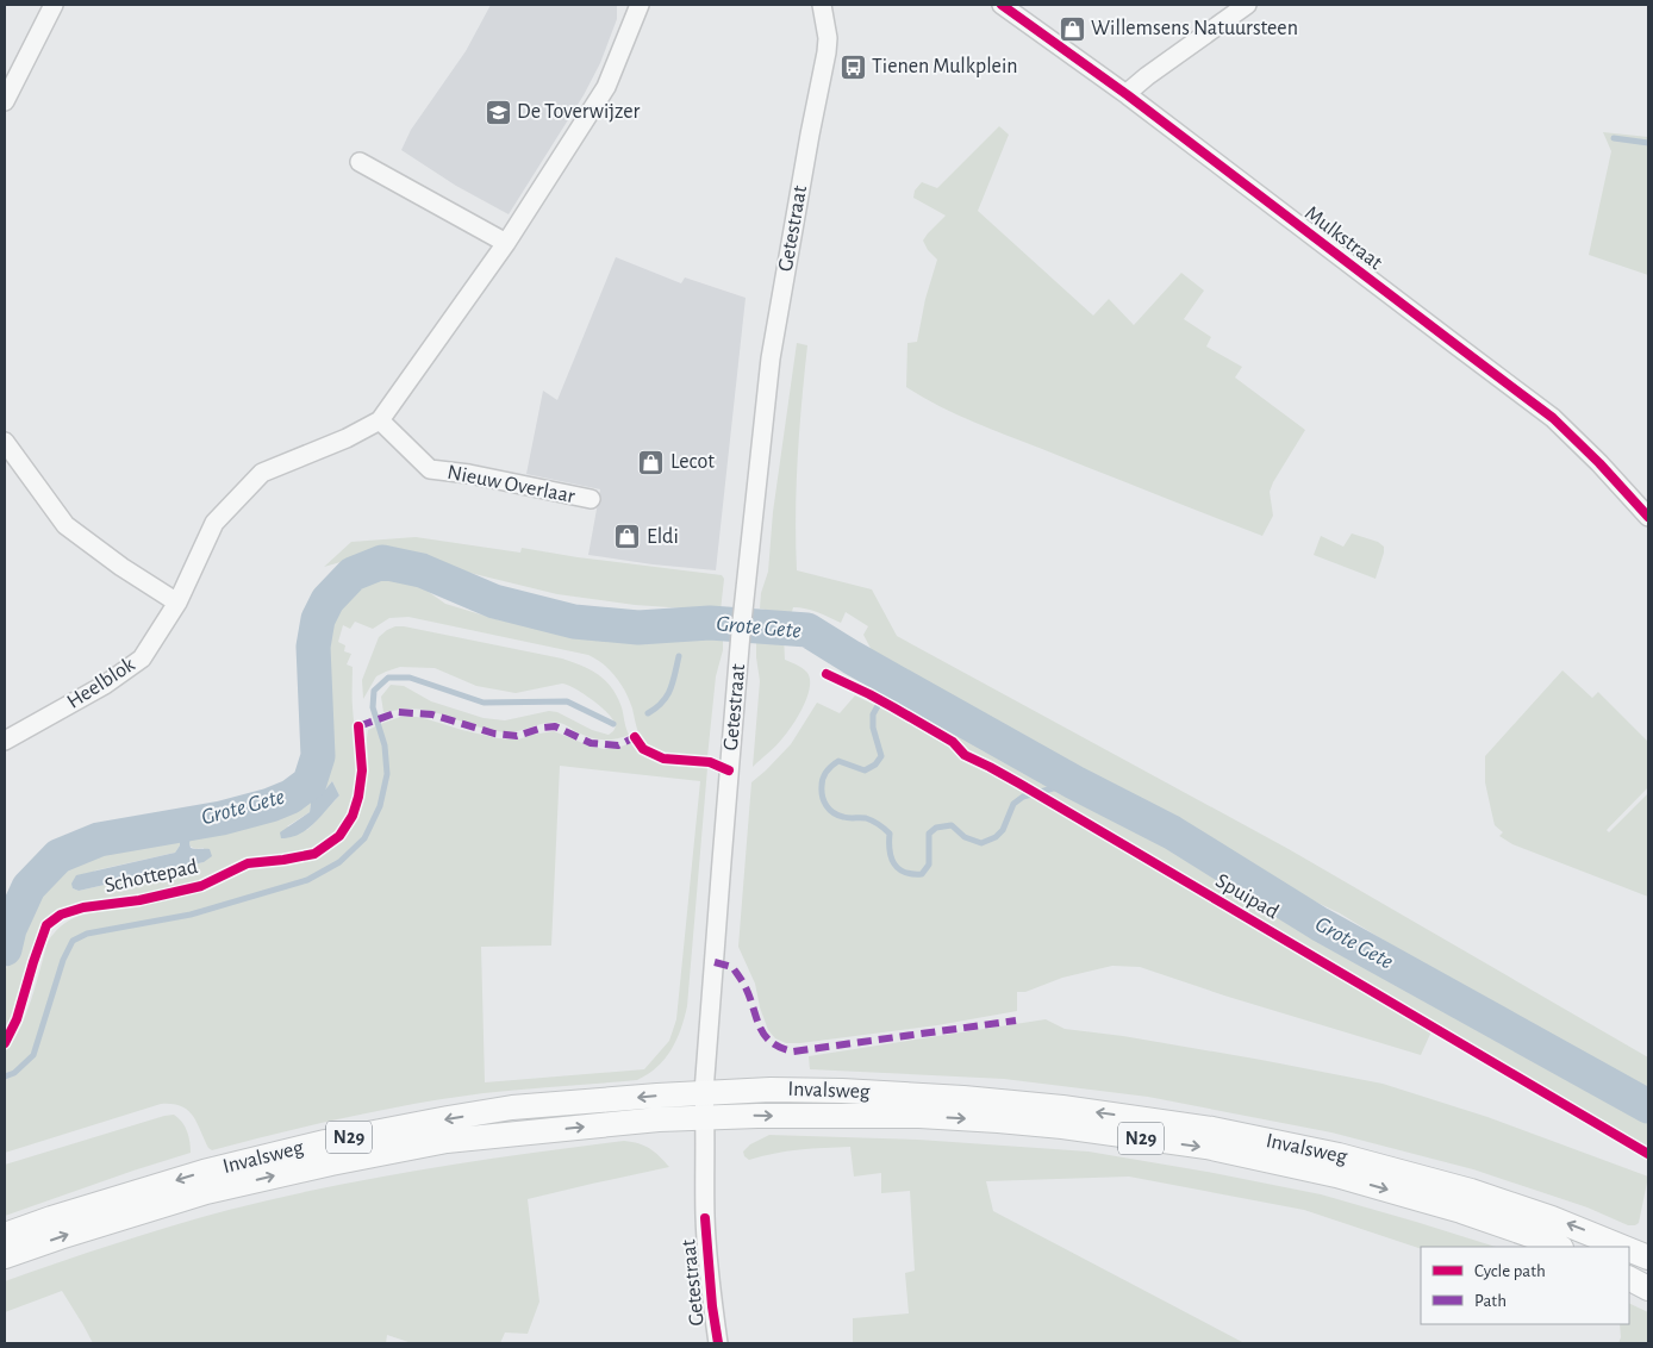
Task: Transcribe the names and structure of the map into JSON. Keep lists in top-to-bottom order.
{
  "streets": {
    "main road": ["Invalsweg", "N29"],
    "street": [
      "Getestraat",
      "Mulkstraat",
      "Nieuw Overlaar",
      "Heelblok"
    ],
    "cycle path": ["Schottepad", "Spuipad"]
  },
  "crossings": [
    ["Getestraat", "Invalsweg"]
  ],
  "water": ["Grote Gete"],
  "places": {
    "shop": ["Willemsens Natuursteen", "Lecot", "Eldi"],
    "bus stop": ["Tienen Mulkplein"],
    "school or university": ["De Toverwijzer"]
  },
  "legend": ["Cycle path", "Path"]
}
